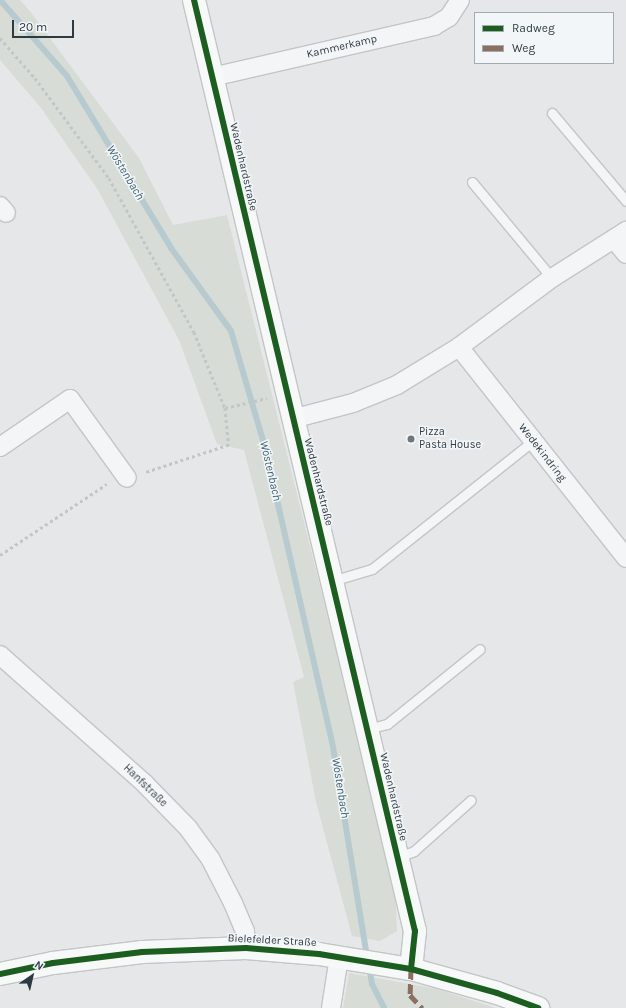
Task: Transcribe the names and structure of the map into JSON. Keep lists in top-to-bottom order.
{
  "streets": {
    "street": [
      "Kammerkamp",
      "Wadenhardstraße",
      "Wedekindring",
      "Hanfstraße",
      "Bielefelder Straße"
    ]
  },
  "crossings": [
    ["Kammerkamp", "Wadenhardstraße"],
    ["Wadenhardstraße", "Bielefelder Straße"],
    ["Hanfstraße", "Bielefelder Straße"]
  ],
  "water": ["Wöstenbach"],
  "places": ["Pizza Pasta House"],
  "legend": ["Radweg", "Weg"],
  "scale_bar": "20 m",
  "north": "top right"
}
